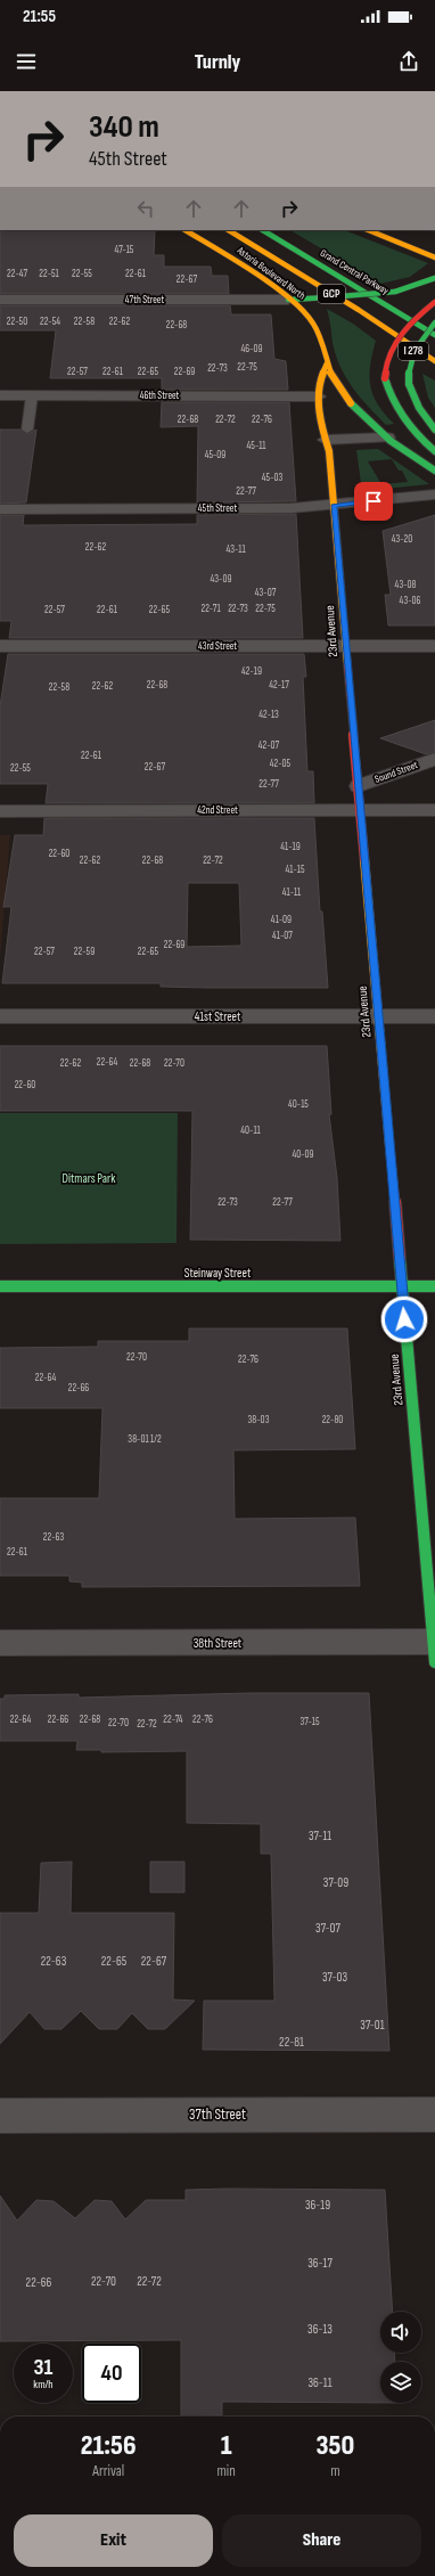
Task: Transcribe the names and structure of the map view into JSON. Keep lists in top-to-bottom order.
{
  "streets": {
    "main road": [
      "Grand Central Parkway",
      "Astoria Boulevard North",
      "GCP",
      "I 278",
      "23rd Avenue",
      "Steinway Street"
    ],
    "street": [
      "47th Street",
      "46th Street",
      "45th Street",
      "43rd Street",
      "Sound Street",
      "42nd Street",
      "41st Street",
      "38th Street",
      "37th Street"
    ]
  },
  "crossings": [
    ["Astoria Boulevard North", "47th Street"],
    ["Astoria Boulevard North", "23rd Avenue"],
    ["46th Street", "23rd Avenue"],
    ["45th Street", "23rd Avenue"],
    ["23rd Avenue", "43rd Street"],
    ["23rd Avenue", "Sound Street"],
    ["23rd Avenue", "42nd Street"],
    ["23rd Avenue", "41st Street"],
    ["23rd Avenue", "Steinway Street"],
    ["23rd Avenue", "38th Street"]
  ],
  "parks": ["Ditmars Park"],
  "house_numbers": [
    "47-15",
    "22-47",
    "22-51",
    "22-55",
    "22-61",
    "22-67",
    "22-50",
    "22-54",
    "22-58",
    "22-62",
    "22-68",
    "46-09",
    "22-75",
    "22-73",
    "22-57",
    "22-61",
    "22-65",
    "22-69",
    "22-68",
    "22-72",
    "22-76",
    "45-11",
    "45-09",
    "45-03",
    "22-77",
    "43-20",
    "22-62",
    "43-11",
    "43-09",
    "43-08",
    "43-07",
    "43-06",
    "22-71",
    "22-73",
    "22-75",
    "22-57",
    "22-61",
    "22-65",
    "42-19",
    "22-68",
    "42-17",
    "22-62",
    "22-58",
    "42-13",
    "42-07",
    "22-61",
    "42-05",
    "22-67",
    "22-55",
    "22-77",
    "41-19",
    "22-60",
    "22-62",
    "22-68",
    "22-72",
    "41-15",
    "41-11",
    "41-09",
    "41-07",
    "22-69",
    "22-57",
    "22-59",
    "22-65",
    "22-64",
    "22-62",
    "22-68",
    "22-70",
    "22-60",
    "40-15",
    "40-11",
    "40-09",
    "22-73",
    "22-77",
    "22-70",
    "22-76",
    "22-64",
    "22-66",
    "38-03",
    "22-80",
    "38-01 1/2",
    "22-63",
    "22-61",
    "22-64",
    "22-66",
    "22-68",
    "22-74",
    "22-76",
    "37-15",
    "22-70",
    "22-72",
    "37-11",
    "37-09",
    "37-07",
    "22-63",
    "22-65",
    "22-67",
    "37-03",
    "37-01",
    "22-81",
    "36-19",
    "36-17",
    "22-70",
    "22-72",
    "22-66",
    "36-13",
    "36-11"
  ],
  "page": {
    "status": "21:55",
    "header": "Turnly",
    "turn": ["340 m", "45th Street"],
    "speed": "31 km/h",
    "limit": "40",
    "eta": [
      "21:56",
      "Arrival",
      "1",
      "min",
      "350",
      "m"
    ],
    "buttons": ["Exit", "Share"]
  }
}
